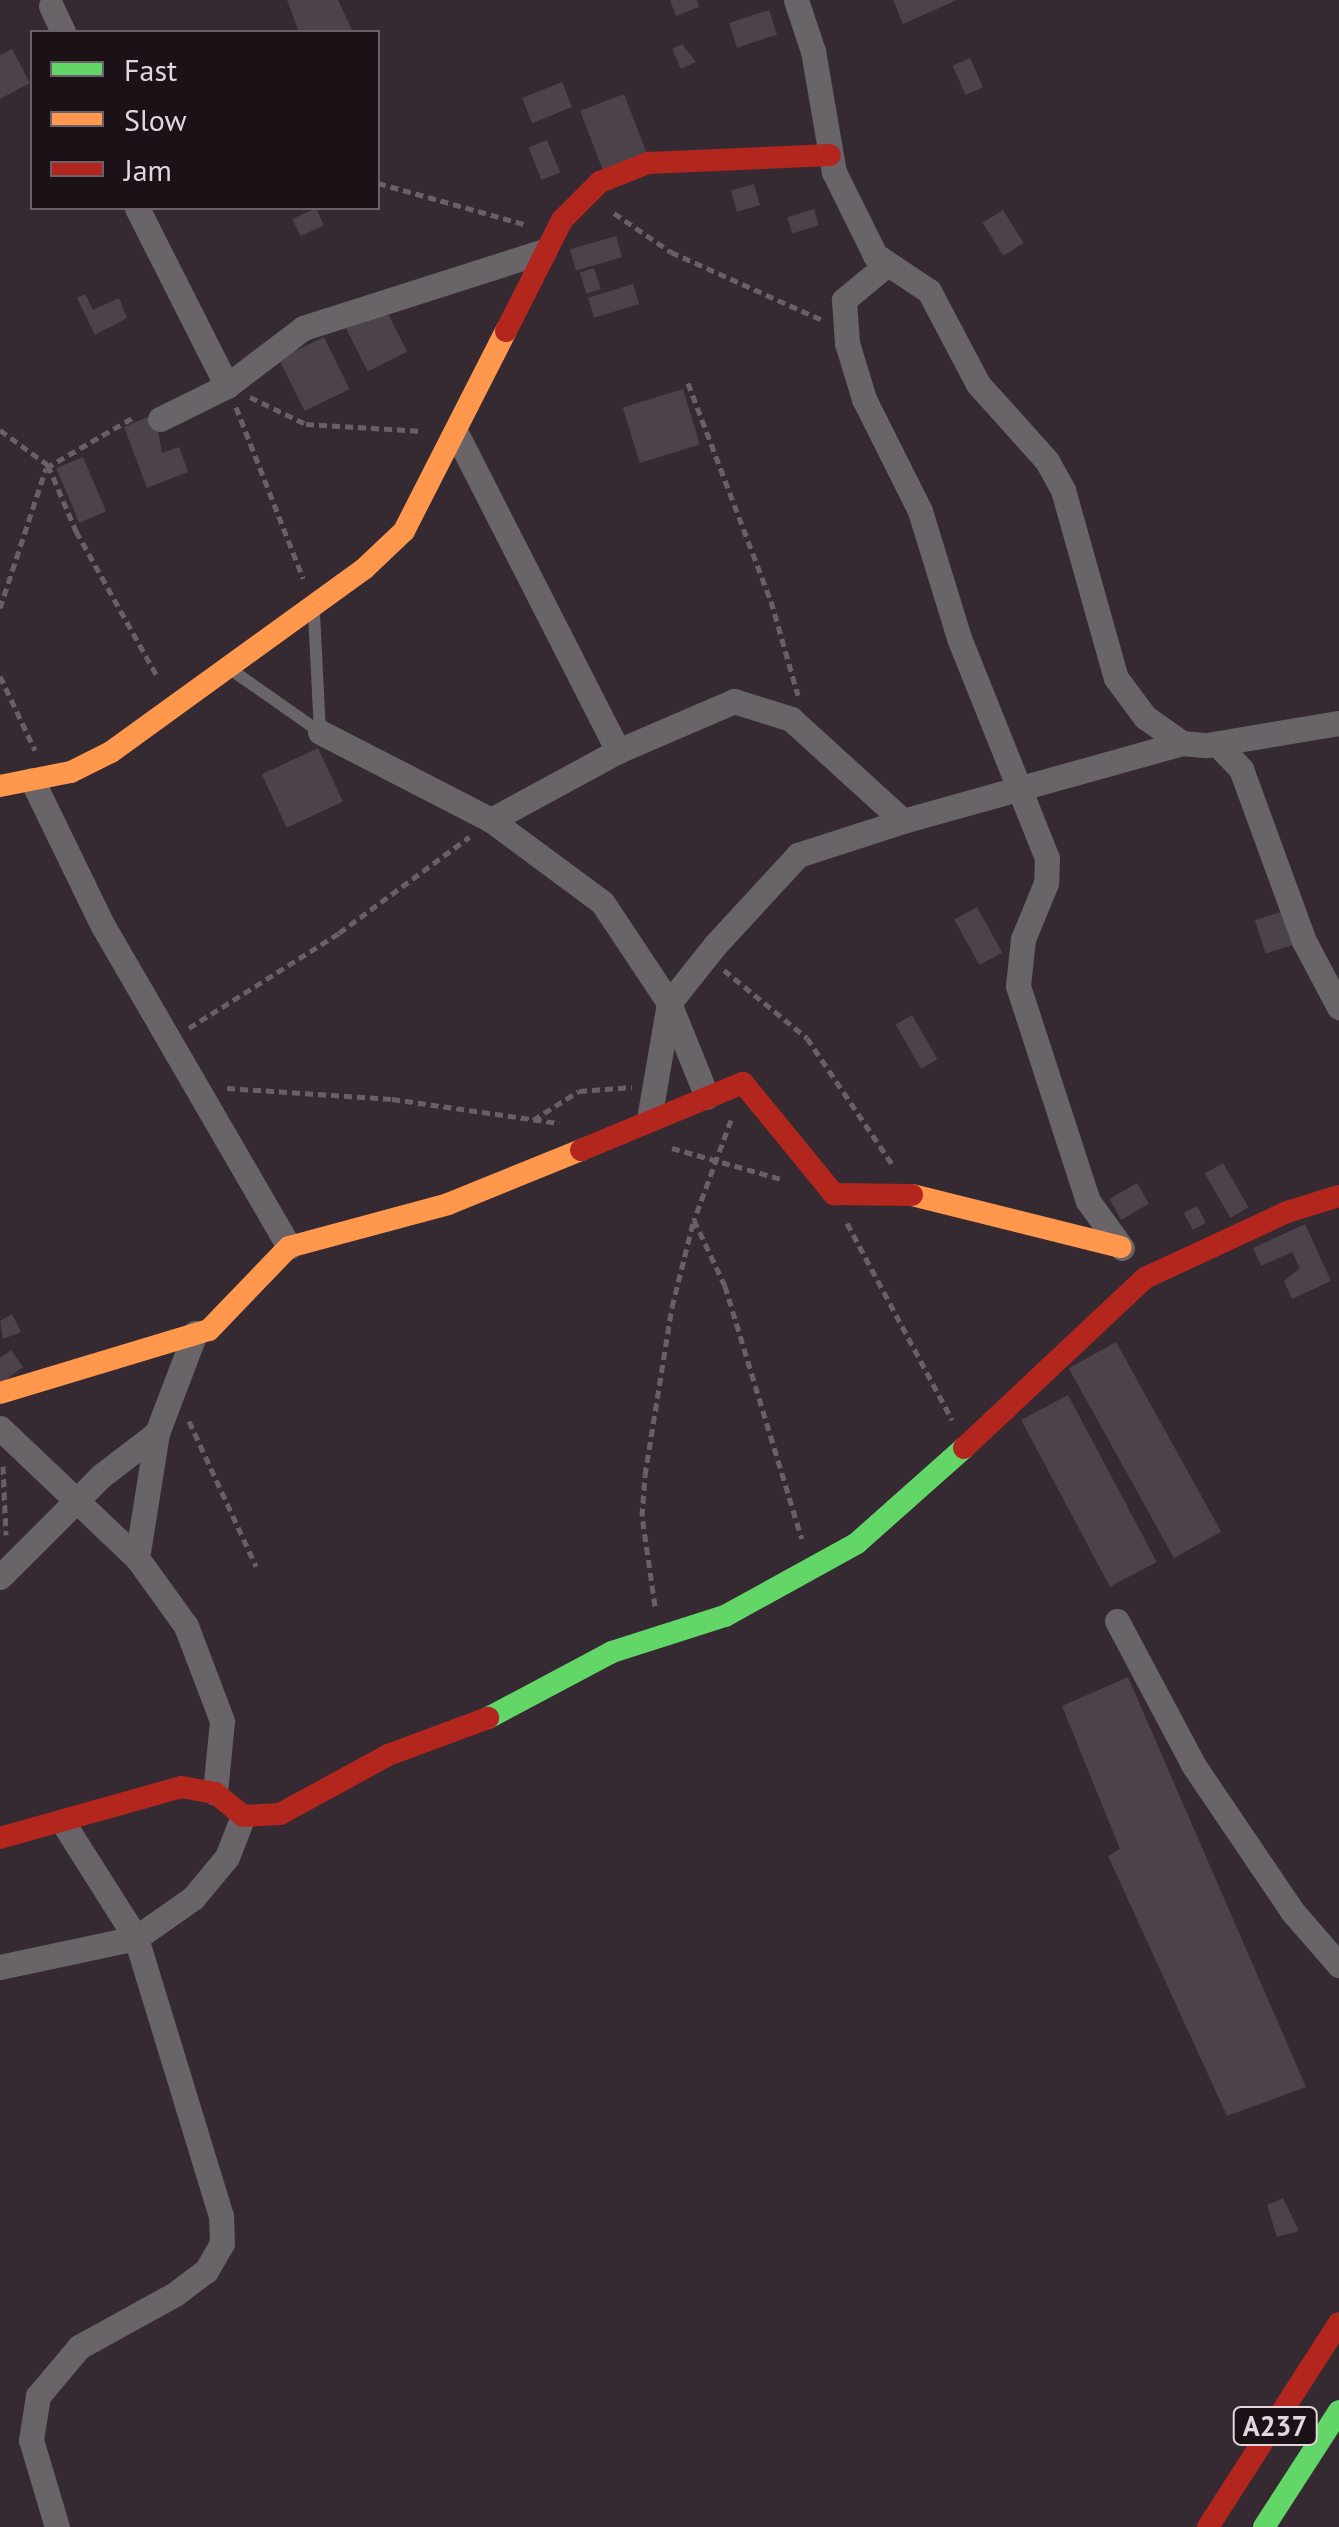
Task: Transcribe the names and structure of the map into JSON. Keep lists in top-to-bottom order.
{
  "streets": {
    "main road": ["A237"]
  },
  "legend": ["Fast", "Slow", "Jam"]
}
